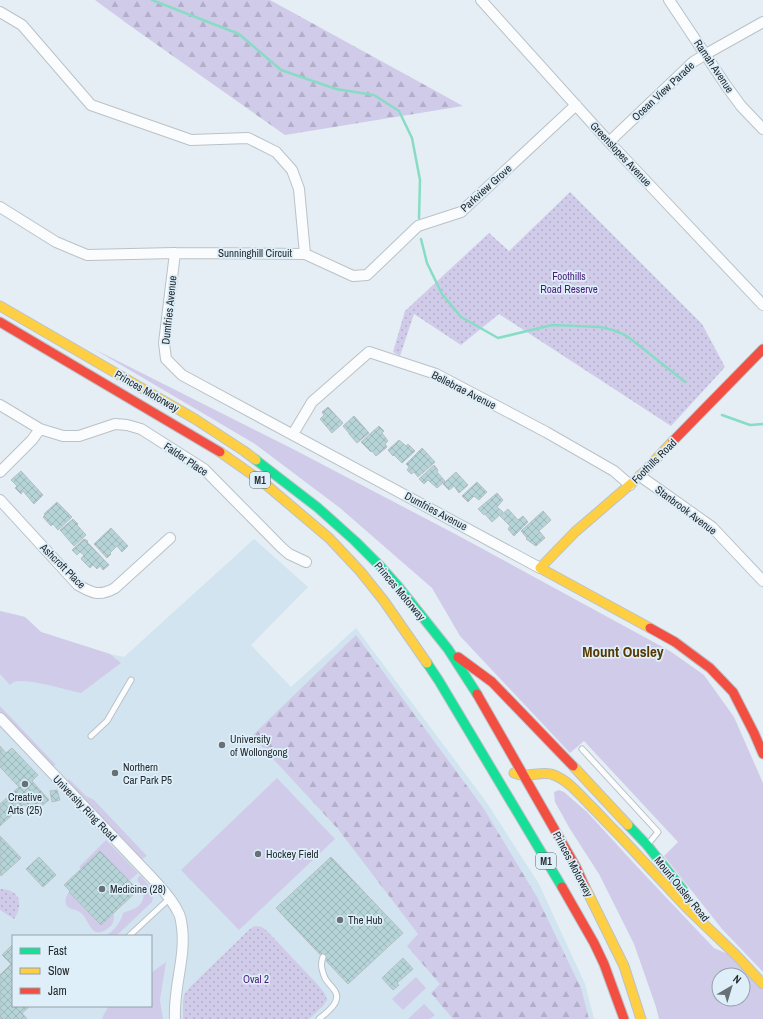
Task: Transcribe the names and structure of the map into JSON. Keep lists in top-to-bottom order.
{
  "streets": {
    "main road": [
      "Dumfries Avenue",
      "Princes Motorway",
      "Foothills Road",
      "M1",
      "Mount Ousley Road"
    ],
    "street": [
      "Ramah Avenue",
      "Ocean View Parade",
      "Greenslopes Avenue",
      "Parkview Grove",
      "Sunninghill Circuit",
      "Bellebrae Avenue",
      "Falder Place",
      "Stanbrook Avenue",
      "Ashcroft Place",
      "University Ring Road"
    ]
  },
  "crossings": [
    ["Ramah Avenue", "Ocean View Parade"],
    ["Ocean View Parade", "Greenslopes Avenue"],
    ["Greenslopes Avenue", "Parkview Grove"],
    ["Parkview Grove", "Sunninghill Circuit"],
    ["Sunninghill Circuit", "Dumfries Avenue"],
    ["Dumfries Avenue", "Bellebrae Avenue"],
    ["Dumfries Avenue", "Foothills Road"],
    ["Bellebrae Avenue", "Foothills Road"],
    ["Princes Motorway", "Mount Ousley Road"],
    ["Foothills Road", "Stanbrook Avenue"]
  ],
  "districts": ["Mount Ousley"],
  "parks": ["Foothills Road Reserve", "Oval 2"],
  "places": [
    "University of Wollongong",
    "Northern Car Park P5",
    "Creative Arts (25)",
    "Hockey Field",
    "Medicine (28)",
    "The Hub"
  ],
  "legend": ["Fast", "Slow", "Jam"],
  "north": "top right"
}
